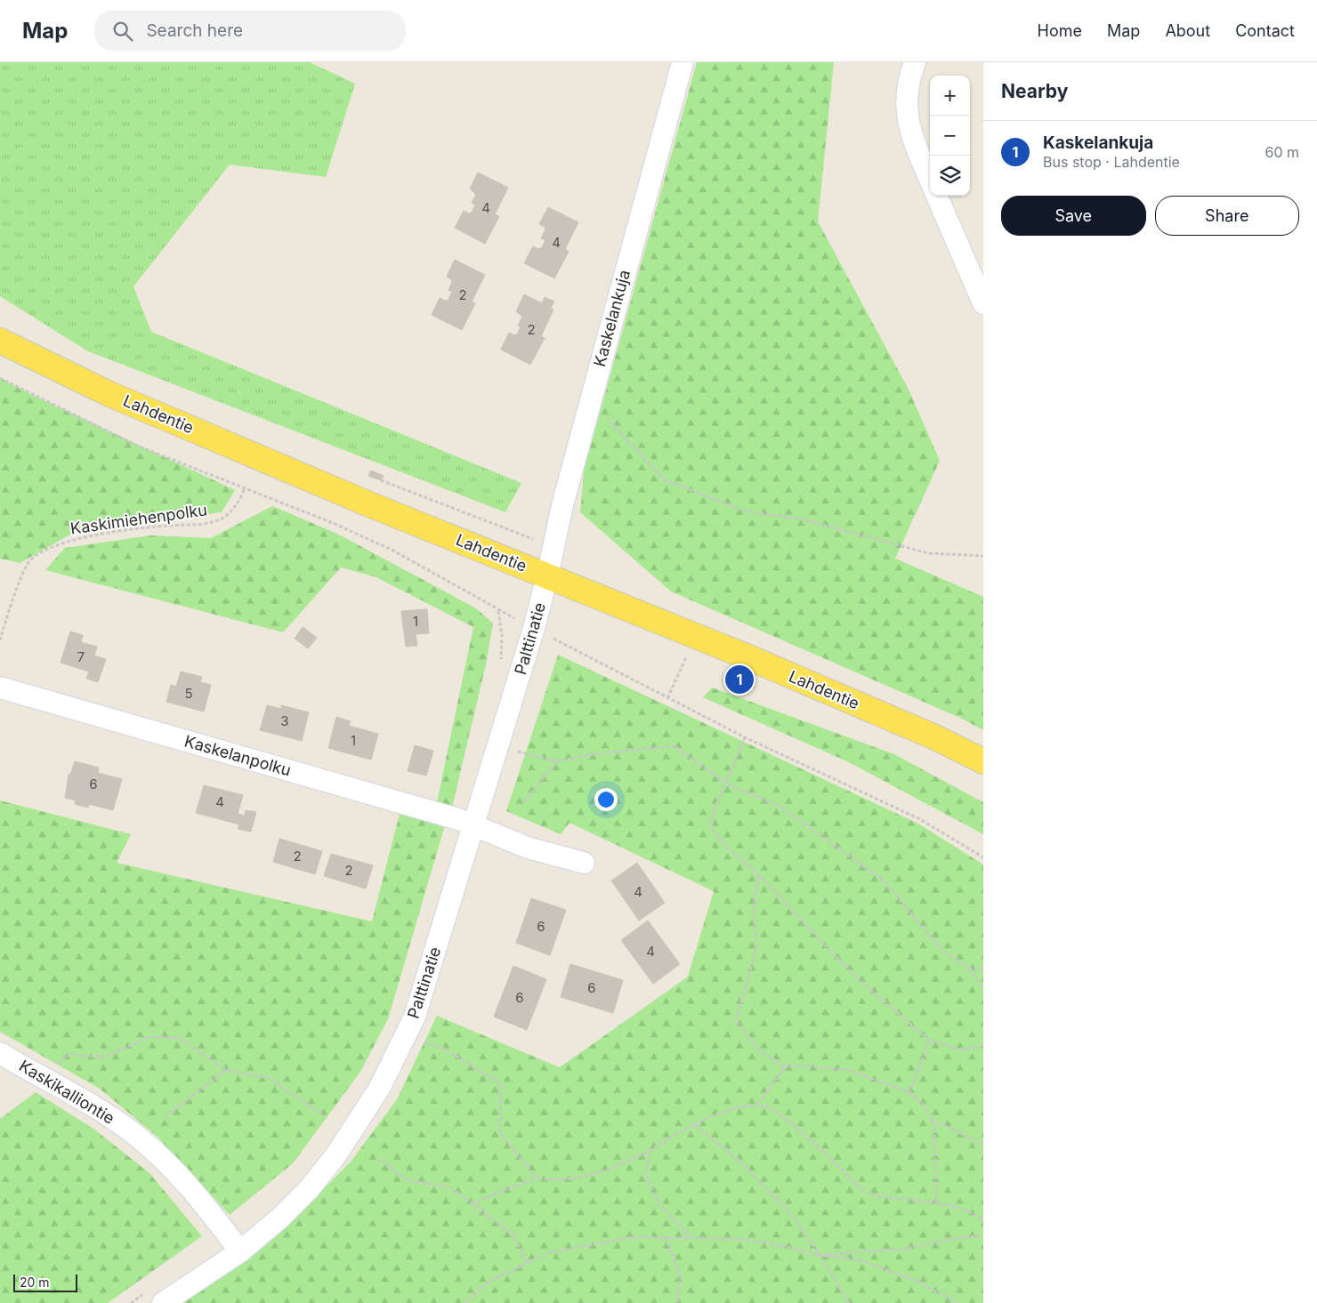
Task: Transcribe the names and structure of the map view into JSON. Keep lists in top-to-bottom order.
{
  "streets": {
    "main road": ["Lahdentie"],
    "street": [
      "Kaskelankuja",
      "Palttinatie",
      "Kaskelanpolku",
      "Kaskikalliontie"
    ],
    "path": ["Kaskimiehenpolku"]
  },
  "crossings": [
    ["Kaskelankuja", "Lahdentie"],
    ["Kaskelankuja", "Palttinatie"],
    ["Lahdentie", "Palttinatie"],
    ["Palttinatie", "Kaskelanpolku"],
    ["Palttinatie", "Kaskikalliontie"]
  ],
  "house_numbers": [
    "4",
    "4",
    "2",
    "2",
    "1",
    "7",
    "5",
    "3",
    "1",
    "6",
    "4",
    "2",
    "2",
    "4",
    "6",
    "4",
    "6",
    "6"
  ],
  "scale_bar": "20 m",
  "page": {
    "header": "Map",
    "search": "Search here",
    "nav": [
      "Home",
      "Map",
      "About",
      "Contact"
    ],
    "heading": "Nearby",
    "map_buttons": ["+", "−"],
    "list": [
      {
        "mark": "1",
        "name": "Kaskelankuja",
        "note": "Bus stop · Lahdentie",
        "value": "60 m"
      }
    ],
    "buttons": ["Save", "Share"],
    "pins": "1",
    "scale": "20 m"
  }
}
